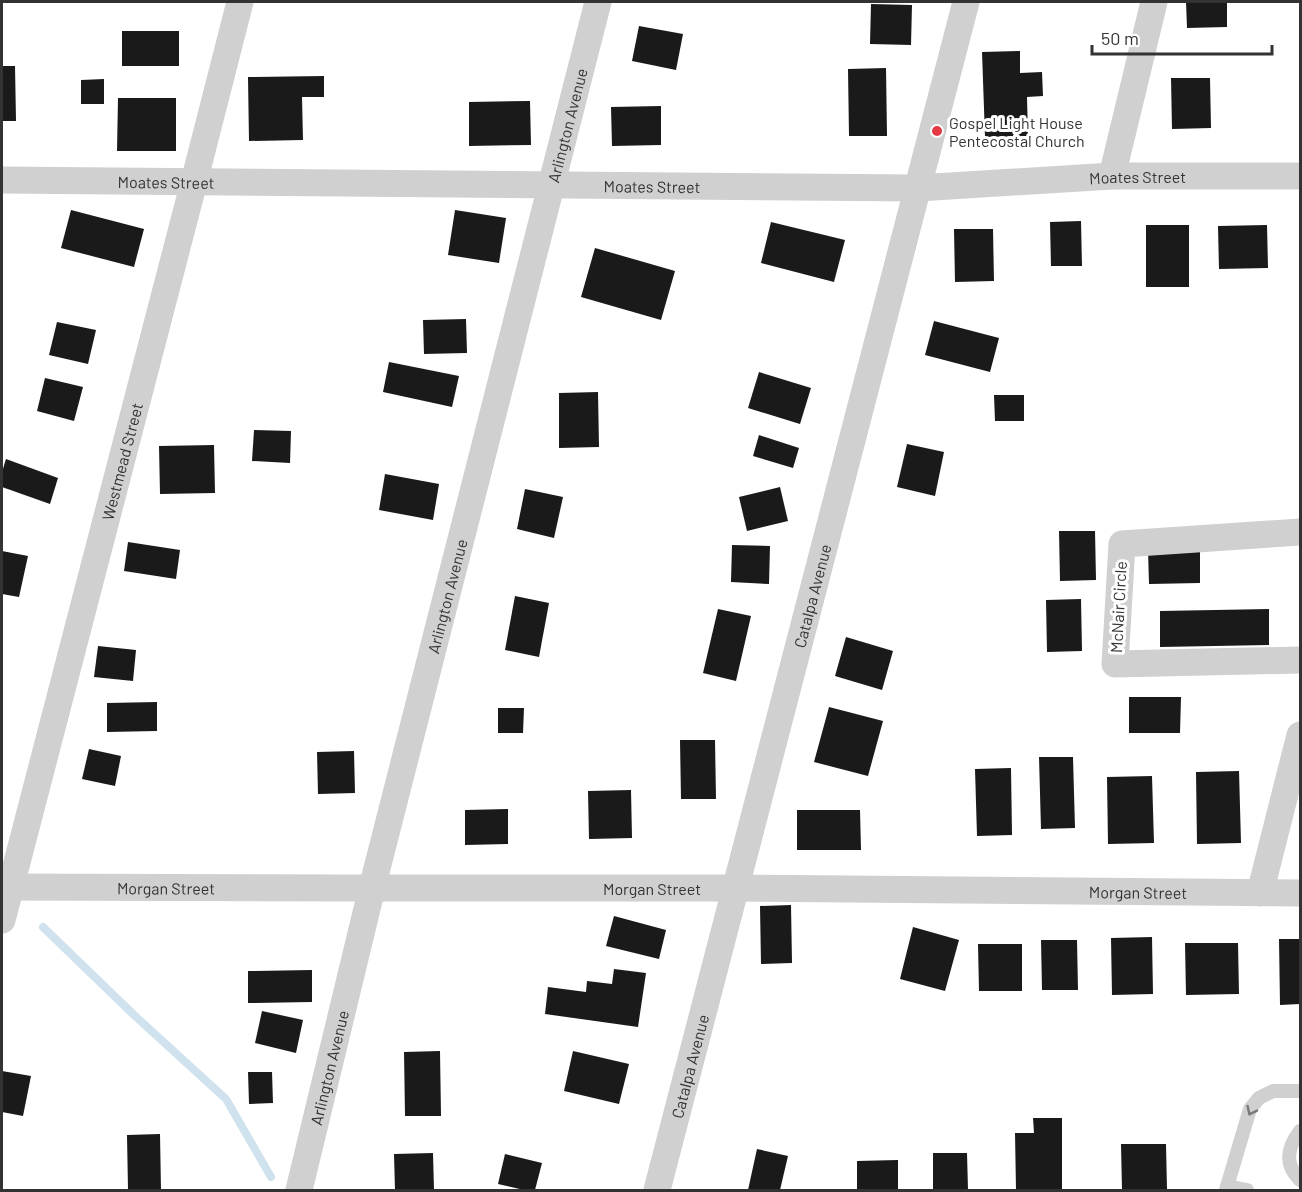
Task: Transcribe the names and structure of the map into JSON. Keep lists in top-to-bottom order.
{
  "streets": {
    "street": [
      "Arlington Avenue",
      "Moates Street",
      "Westmead Street",
      "Catalpa Avenue",
      "McNair Circle",
      "Morgan Street"
    ]
  },
  "crossings": [
    ["Arlington Avenue", "Moates Street"],
    ["Arlington Avenue", "Morgan Street"],
    ["Moates Street", "Westmead Street"],
    ["Moates Street", "Catalpa Avenue"],
    ["Westmead Street", "Morgan Street"],
    ["Catalpa Avenue", "Morgan Street"]
  ],
  "places": ["Gospel Light House Pentecostal Church"],
  "scale_bar": "50 m"
}
